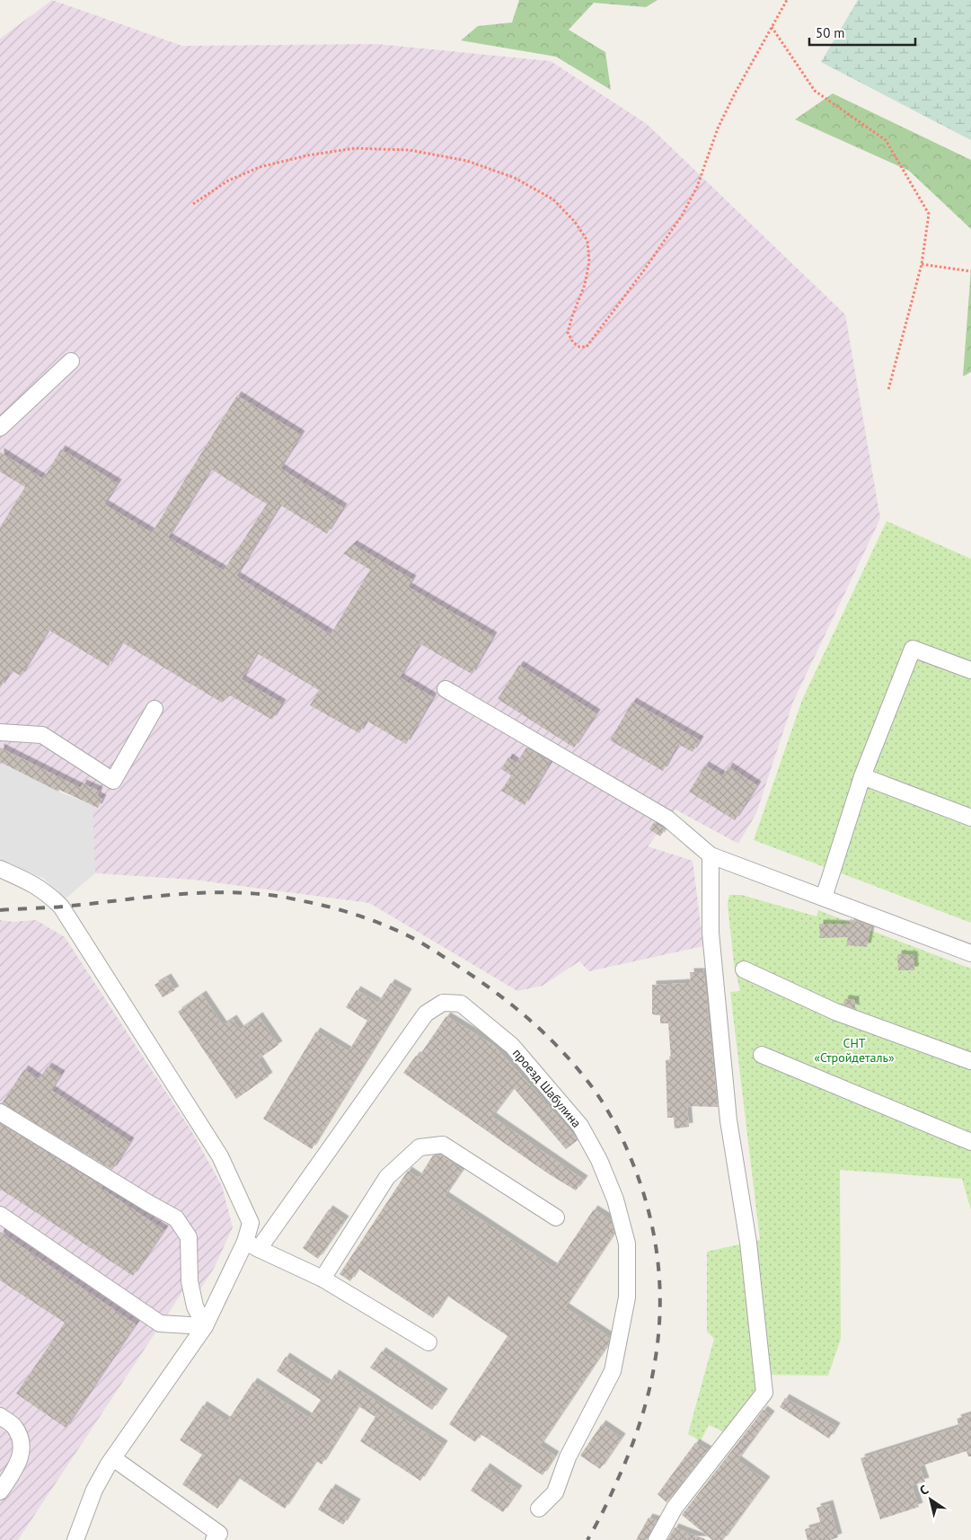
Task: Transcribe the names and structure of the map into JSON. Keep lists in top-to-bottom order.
{
  "streets": {
    "street": ["проезд Шабулина"]
  },
  "parks": ["СНТ «Стройдеталь»"],
  "scale_bar": "50 m",
  "north": "top left"
}
